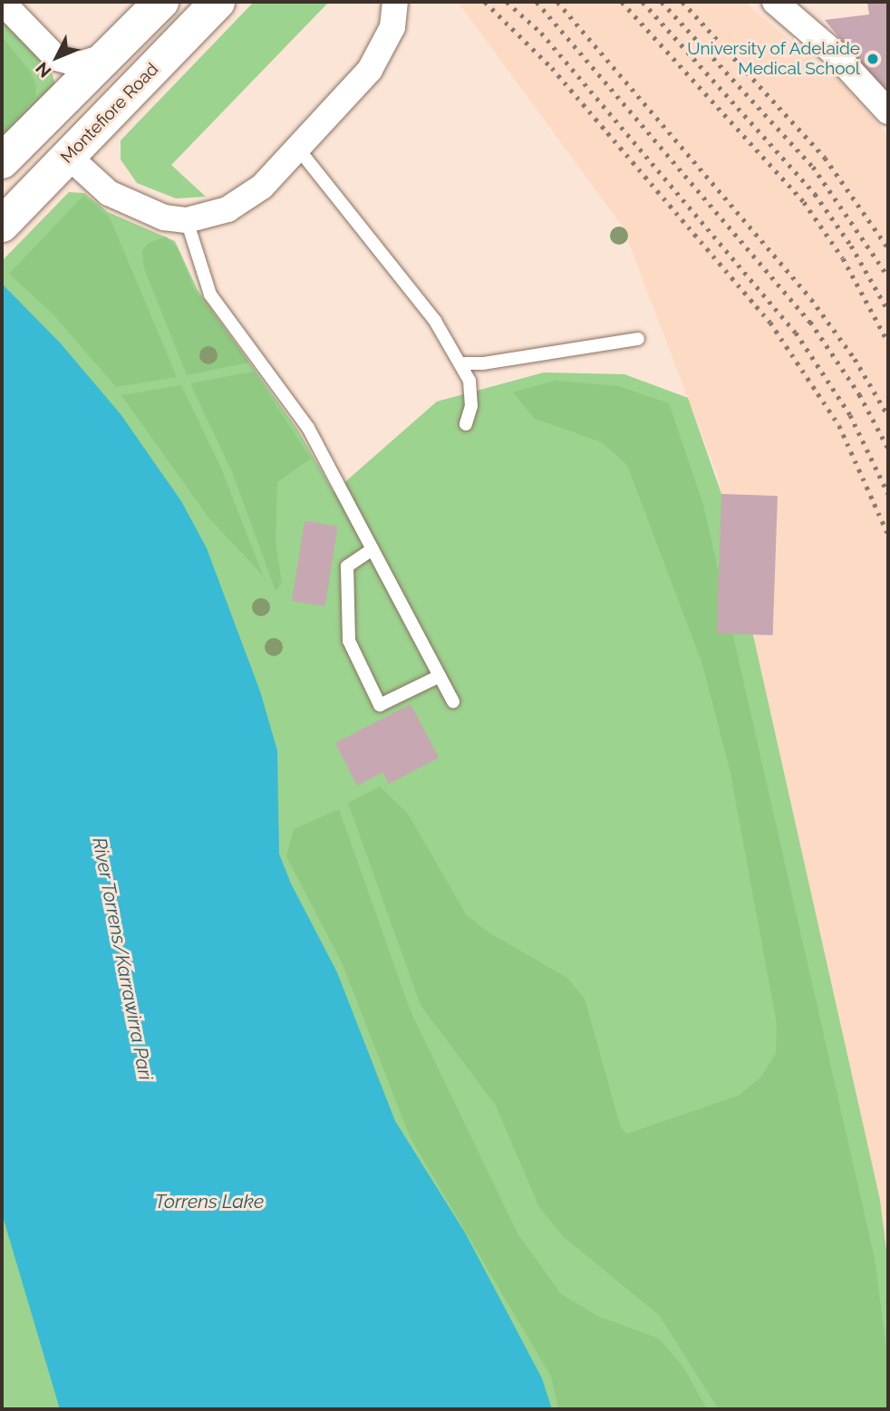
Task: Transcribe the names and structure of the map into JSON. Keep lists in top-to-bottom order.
{
  "streets": {
    "main road": ["Montefiore Road"]
  },
  "water": ["River Torrens/Karrawirra Pari", "Torrens Lake"],
  "places": ["University of Adelaide Medical School"],
  "north": "bottom left"
}
